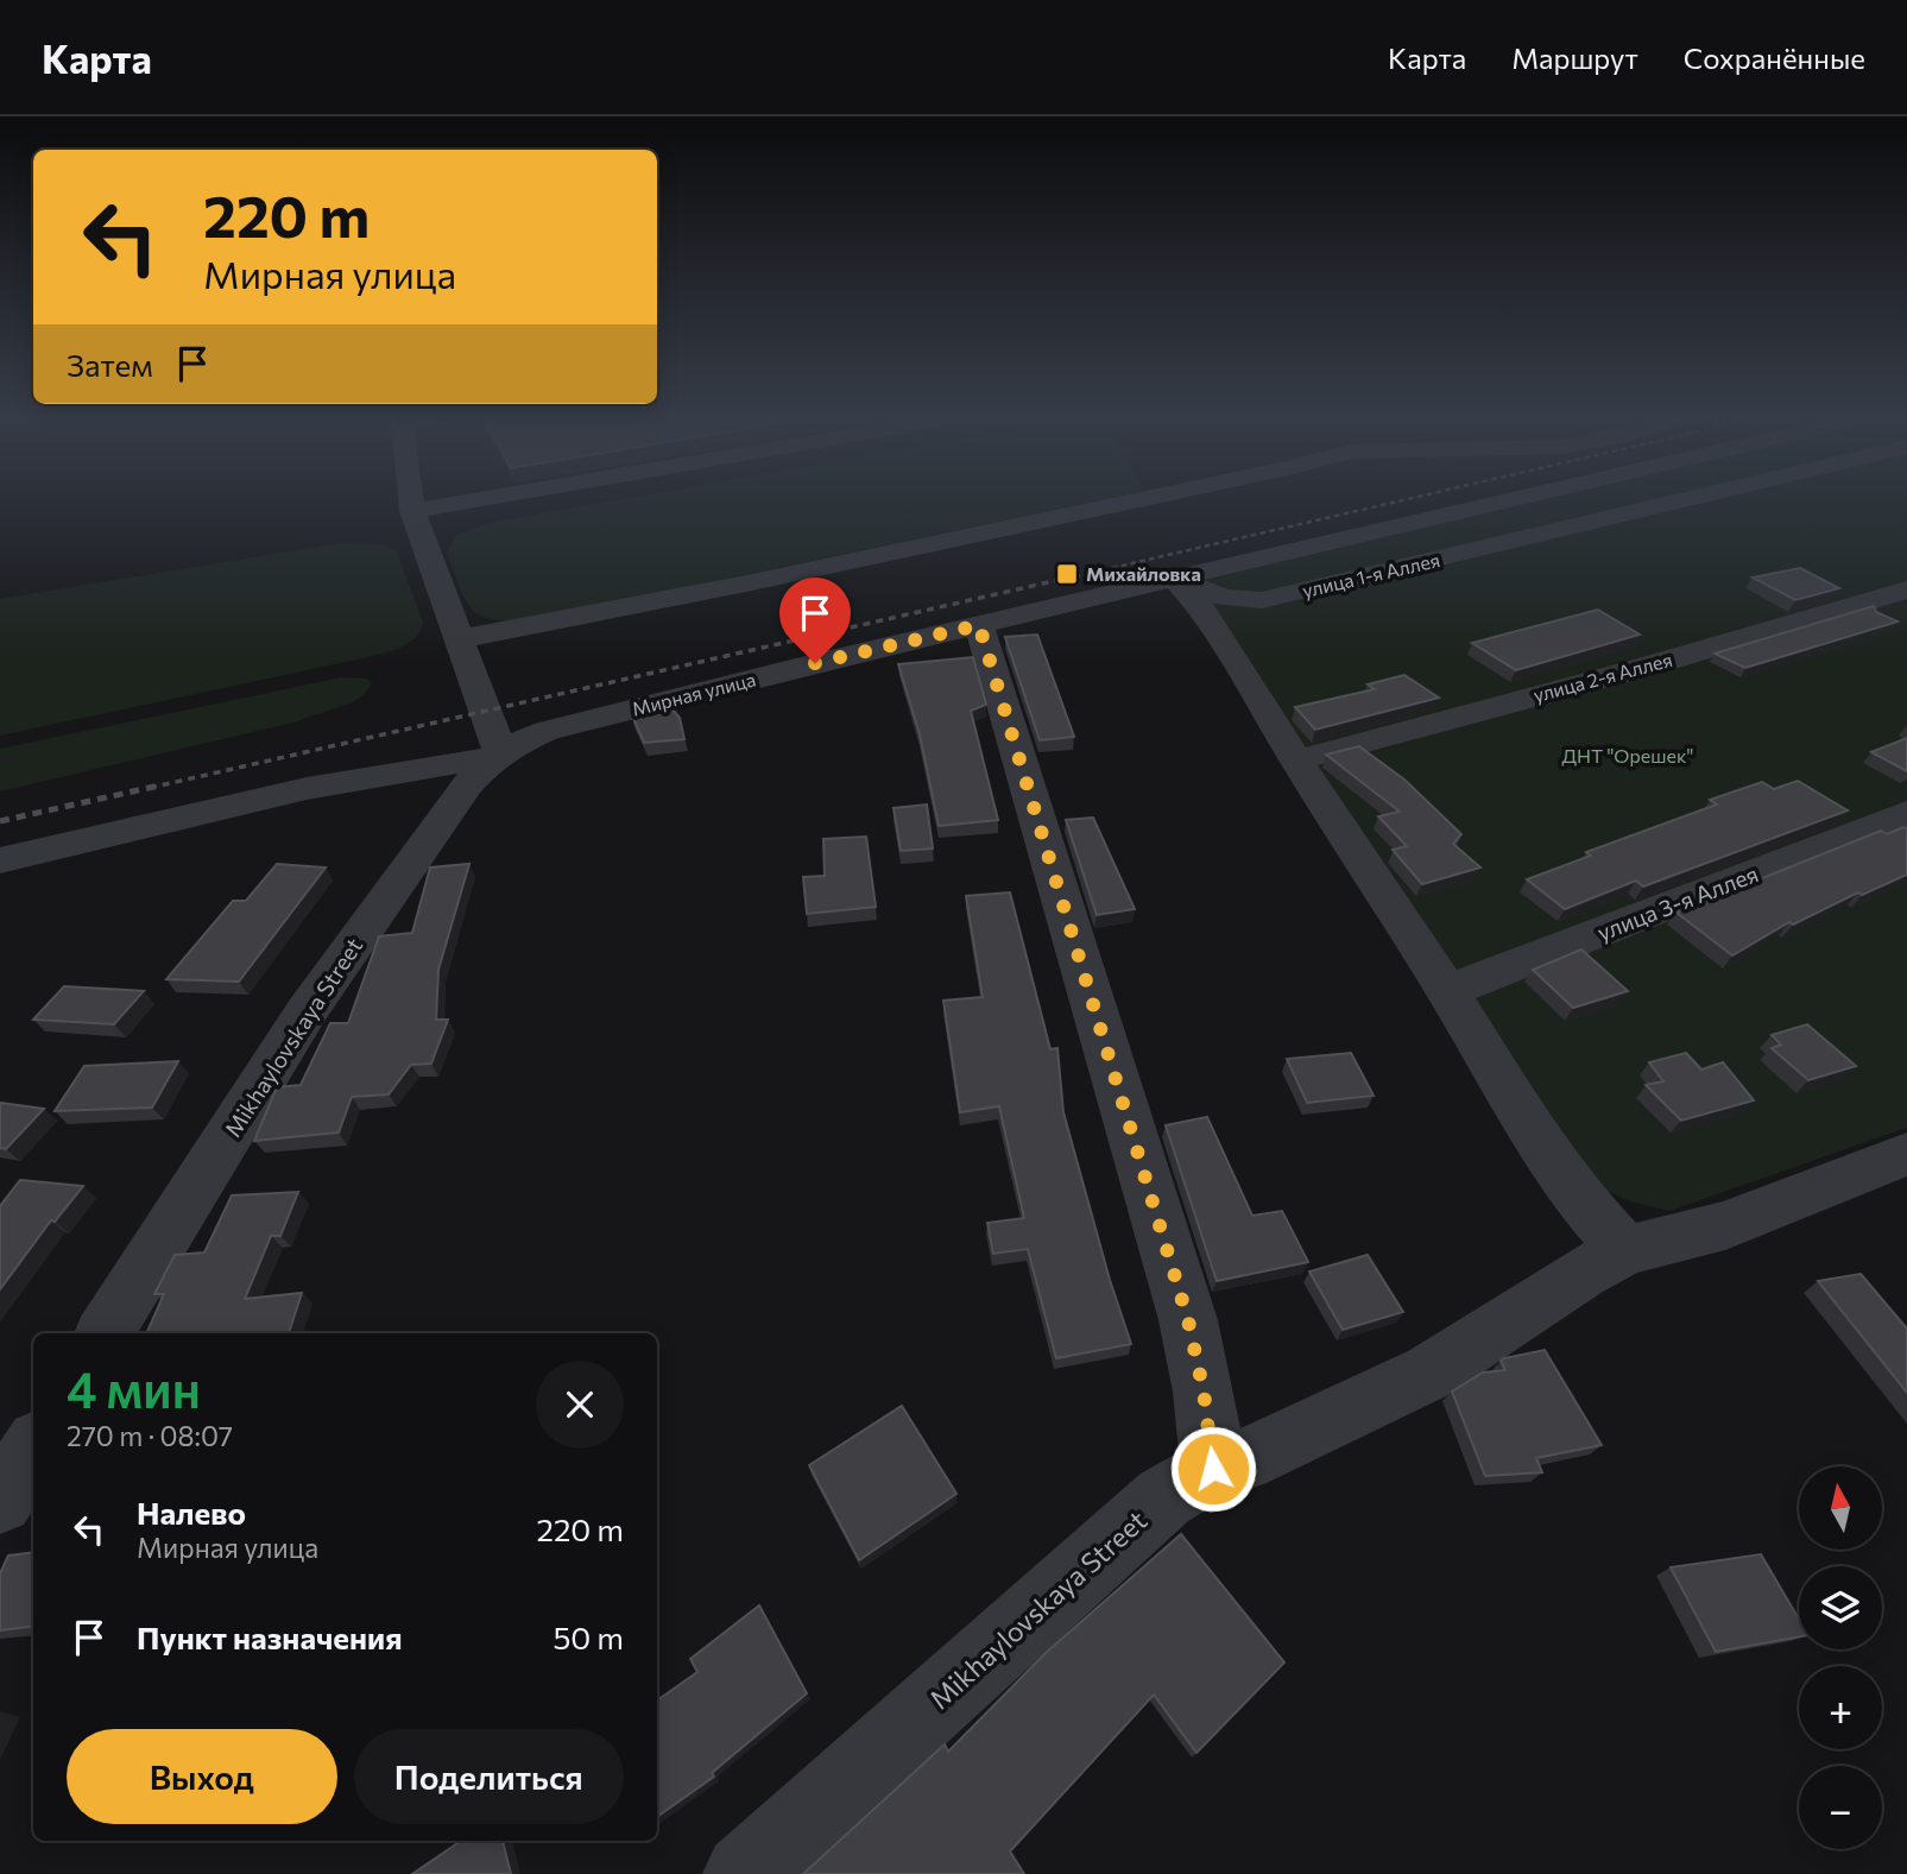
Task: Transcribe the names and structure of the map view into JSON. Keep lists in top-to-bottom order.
{
  "streets": {
    "street": [
      "улица 1-я Аллея",
      "улица 2-я Аллея",
      "Мирная улица",
      "улица 3-я Аллея",
      "Mikhaylovskaya Street"
    ]
  },
  "crossings": [
    ["улица 1-я Аллея", "Мирная улица"],
    ["Мирная улица", "Mikhaylovskaya Street"]
  ],
  "parks": ["ДНТ \"Орешек\""],
  "places": {
    "transit": ["Михайловка"]
  },
  "north": "top",
  "page": {
    "header": "Карта",
    "nav": ["Карта", "Маршрут", "Сохранённые"],
    "turn": ["220 m", "Мирная улица"],
    "then": "Затем",
    "heading": ["4 мин", "270 m · 08:07"],
    "map_buttons": ["+", "−"],
    "list": [
      {
        "name": "Налево",
        "note": "Мирная улица",
        "value": "220 m"
      },
      {
        "name": "Пункт назначения",
        "value": "50 m"
      }
    ],
    "buttons": ["Выход", "Поделиться"]
  }
}
